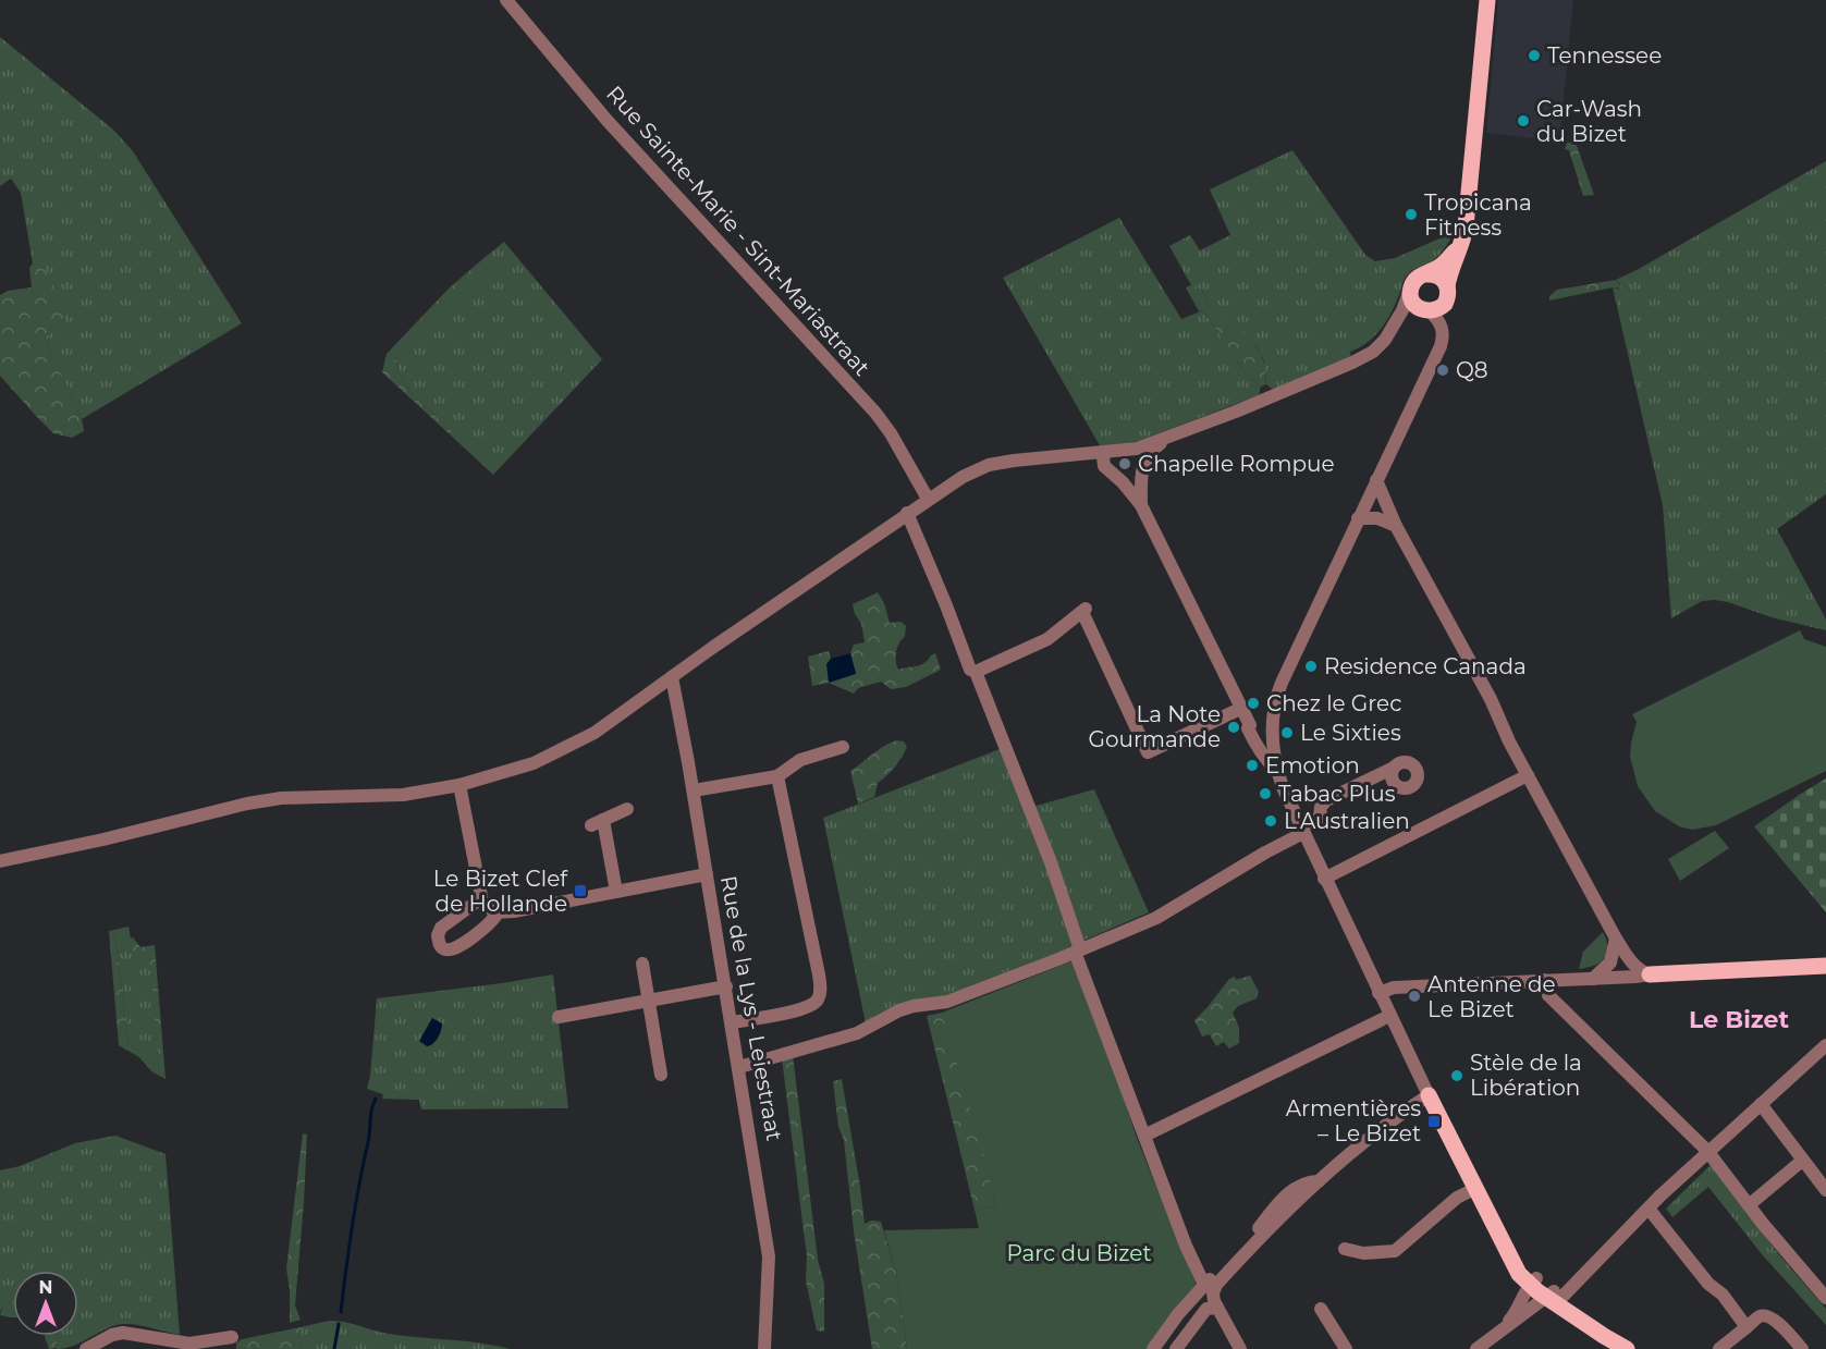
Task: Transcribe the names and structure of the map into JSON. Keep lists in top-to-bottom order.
{
  "streets": {
    "street": ["Rue Sainte-Marie - Sint-Mariastraat", "Rue de la Lys - Leiestraat"]
  },
  "districts": ["Le Bizet"],
  "parks": ["Parc du Bizet"],
  "places": {
    "other": [
      "Tennessee",
      "Car-Wash du Bizet",
      "Tropicana Fitness",
      "Q8",
      "Chapelle Rompue",
      "Residence Canada",
      "Chez le Grec",
      "La Note Gourmande",
      "Le Sixties",
      "Emotion",
      "Tabac Plus",
      "L'Australien",
      "Antenne de Le Bizet",
      "Stèle de la Libération"
    ],
    "transit": ["Le Bizet Clef de Hollande", "Armentières – Le Bizet"]
  },
  "north": "top"
}
